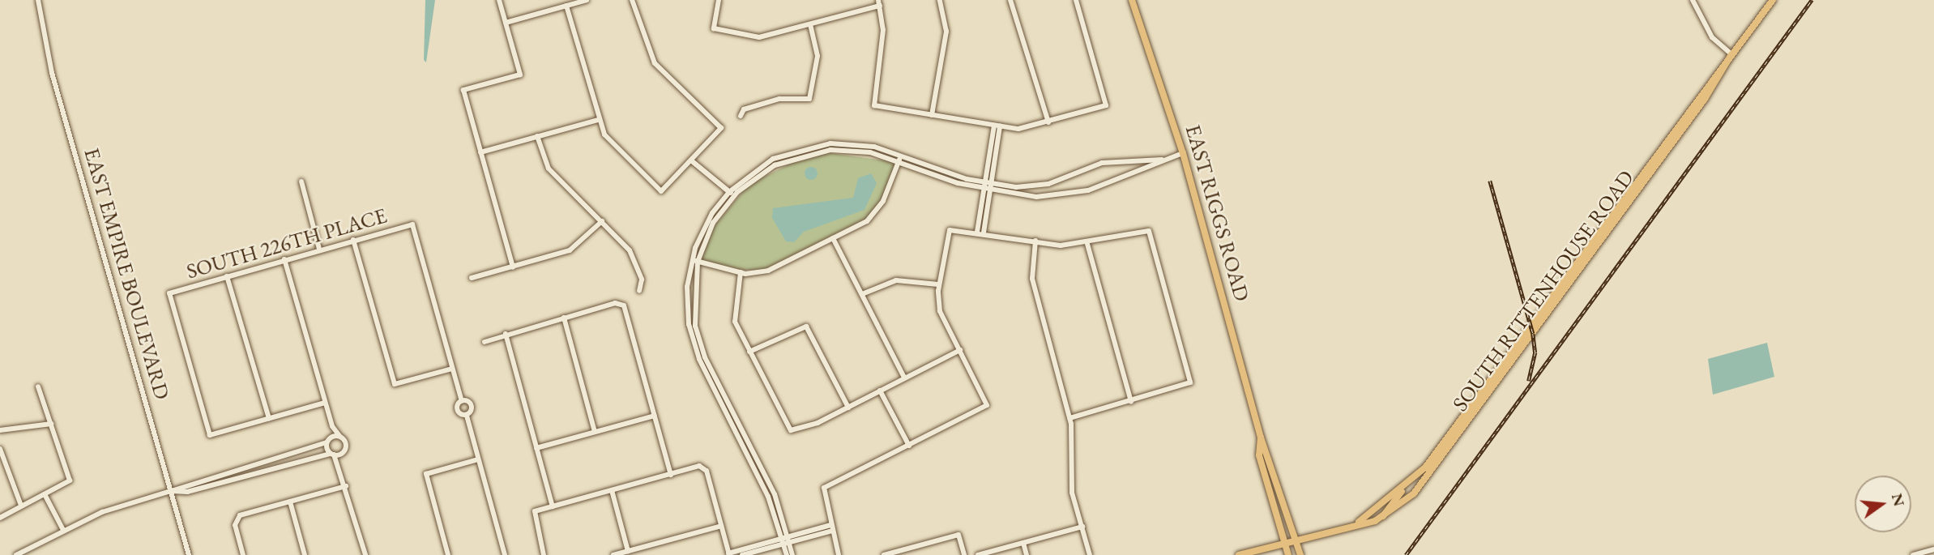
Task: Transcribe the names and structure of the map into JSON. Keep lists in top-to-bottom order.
{
  "streets": {
    "main road": ["EAST RIGGS ROAD", "SOUTH RITTENHOUSE ROAD"],
    "street": ["SOUTH 226TH PLACE", "EAST EMPIRE BOULEVARD"]
  },
  "crossings": [
    ["EAST RIGGS ROAD", "SOUTH RITTENHOUSE ROAD"]
  ],
  "north": "right"
}
